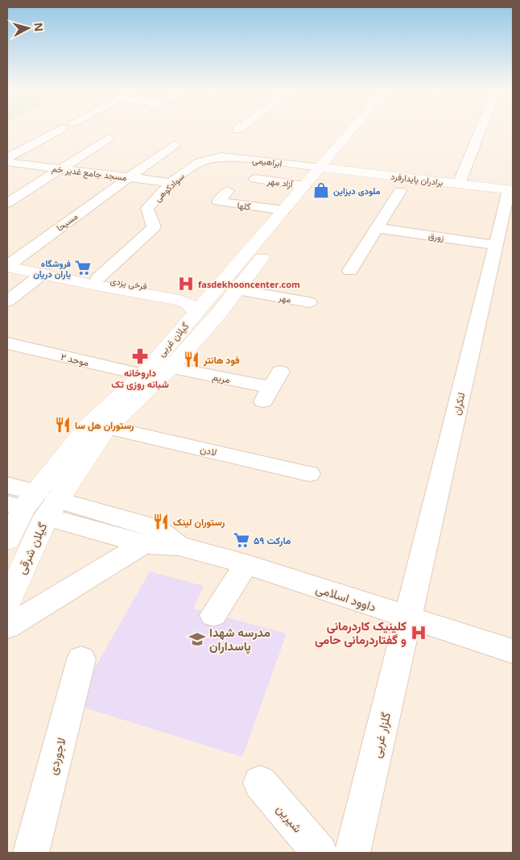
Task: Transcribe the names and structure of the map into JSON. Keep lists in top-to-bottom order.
{
  "streets": {
    "main road": [
      "برادران پایدارفرد",
      "فرخی یزدی",
      "گیلان غربی",
      "گیلان شرقی"
    ],
    "street": [
      "ابراهیمی",
      "مسجد جامع غدیر خم",
      "آزاد مهر",
      "سوادکوهی",
      "گلها",
      "مسیحا",
      "زورق",
      "مهر",
      "موحد ۲",
      "مریم",
      "لنکران",
      "لادن",
      "داوود اسلامی",
      "گلزار غربی",
      "لاجوردی",
      "شیرین"
    ]
  },
  "crossings": [
    ["ابراهیمی", "برادران پایدارفرد"],
    ["ابراهیمی", "سوادکوهی"],
    ["ابراهیمی", "گیلان غربی"],
    ["مسجد جامع غدیر خم", "سوادکوهی"],
    ["مسجد جامع غدیر خم", "مسیحا"],
    ["برادران پایدارفرد", "گیلان غربی"],
    ["برادران پایدارفرد", "لنکران"],
    ["آزاد مهر", "گیلان غربی"],
    ["سوادکوهی", "فرخی یزدی"],
    ["گلها", "گیلان غربی"],
    ["مسیحا", "فرخی یزدی"],
    ["زورق", "لنکران"],
    ["فرخی یزدی", "مهر"],
    ["فرخی یزدی", "گیلان غربی"],
    ["مهر", "گیلان غربی"],
    ["گیلان غربی", "موحد ۲"],
    ["گیلان غربی", "مریم"],
    ["گیلان غربی", "لادن"],
    ["گیلان غربی", "گیلان شرقی"],
    ["گیلان غربی", "داوود اسلامی"],
    ["لنکران", "داوود اسلامی"],
    ["لنکران", "گلزار غربی"],
    ["گیلان شرقی", "داوود اسلامی"],
    ["داوود اسلامی", "گلزار غربی"]
  ],
  "places": {
    "shop": ["ملودی دیزاین"],
    "supermarket": ["فروشگاه یاران دریان", "مارکت ۵۹"],
    "hospital": ["fasdekhooncenter.com", "کلینیک کاردرمانی و گفتاردرمانی حامی"],
    "pharmacy": ["داروخانه شبانه روزی تک"],
    "restaurant": ["فود هانتر", "رستوران هل سا", "رستوران لینک"],
    "school or university": ["مدرسه شهدا پاسداران"]
  },
  "north": "right"
}
